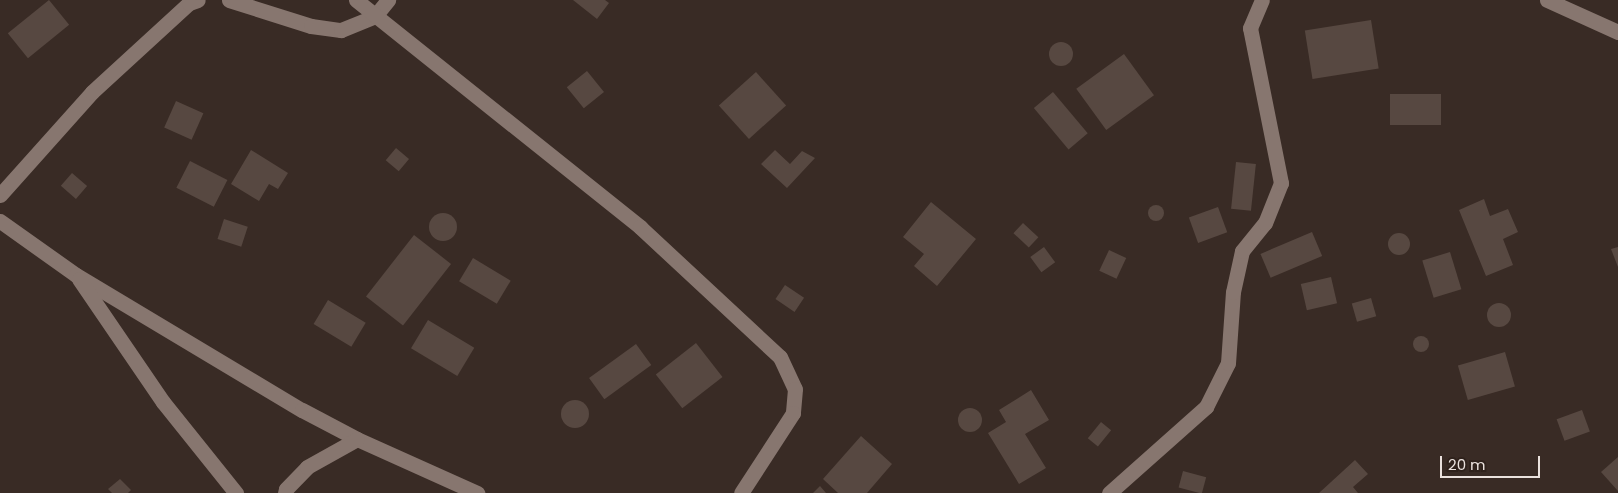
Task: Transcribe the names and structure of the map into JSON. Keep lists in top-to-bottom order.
{
  "scale_bar": "20 m"
}
